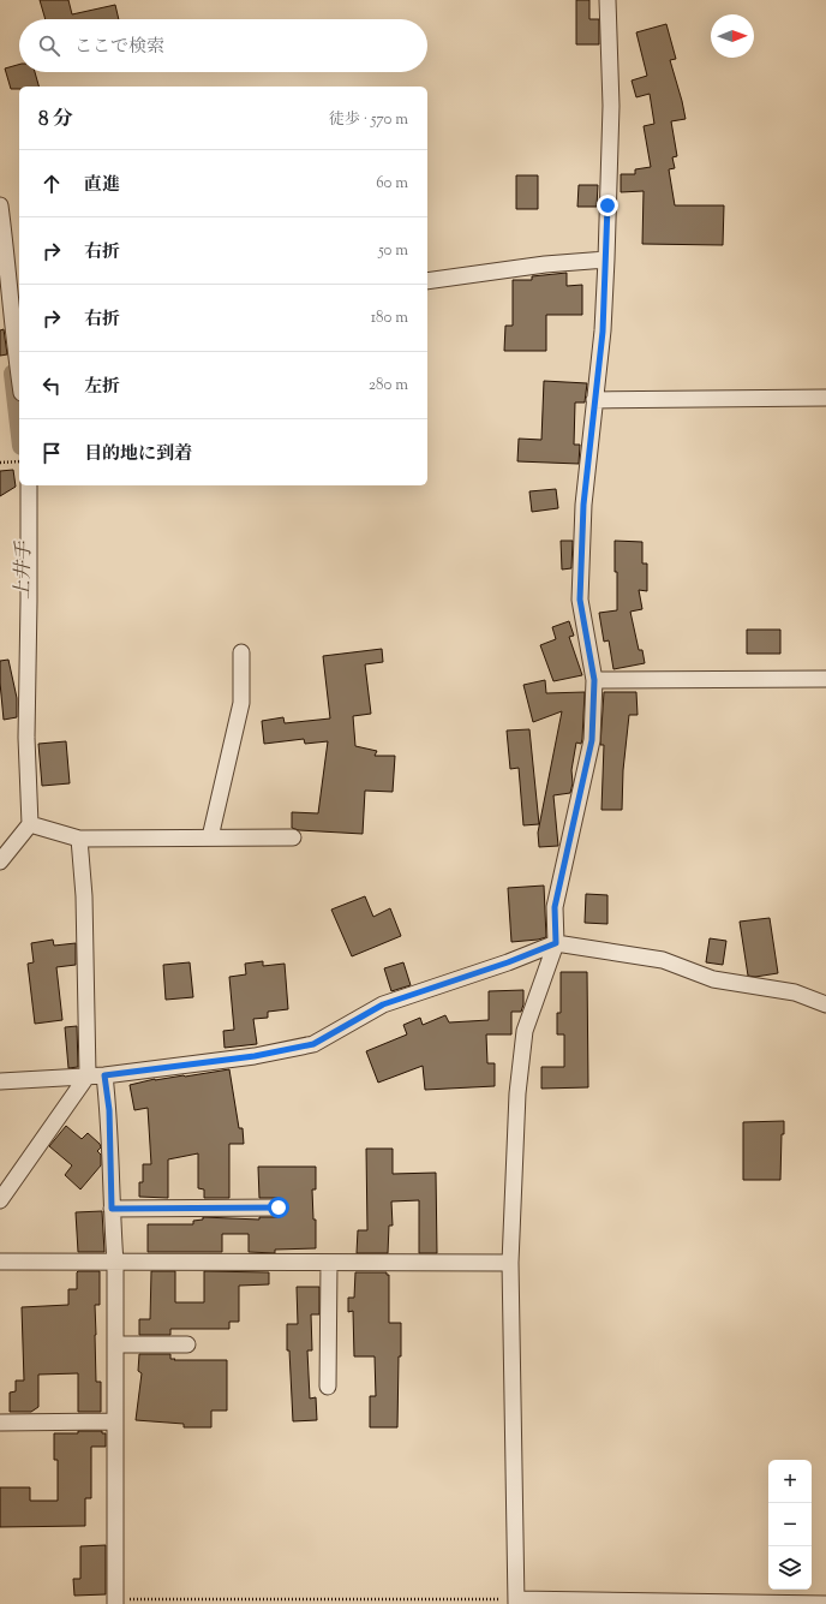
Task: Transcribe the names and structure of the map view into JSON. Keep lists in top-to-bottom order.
{
  "water": ["上井手"],
  "north": "right",
  "page": {
    "search": "ここで検索",
    "heading": ["8 分", "徒歩 · 570 m"],
    "list": [
      ["直進", "60 m"],
      ["右折", "50 m"],
      ["右折", "180 m"],
      ["左折", "280 m"],
      "目的地に到着"
    ],
    "map_buttons": ["+", "−"]
  }
}
